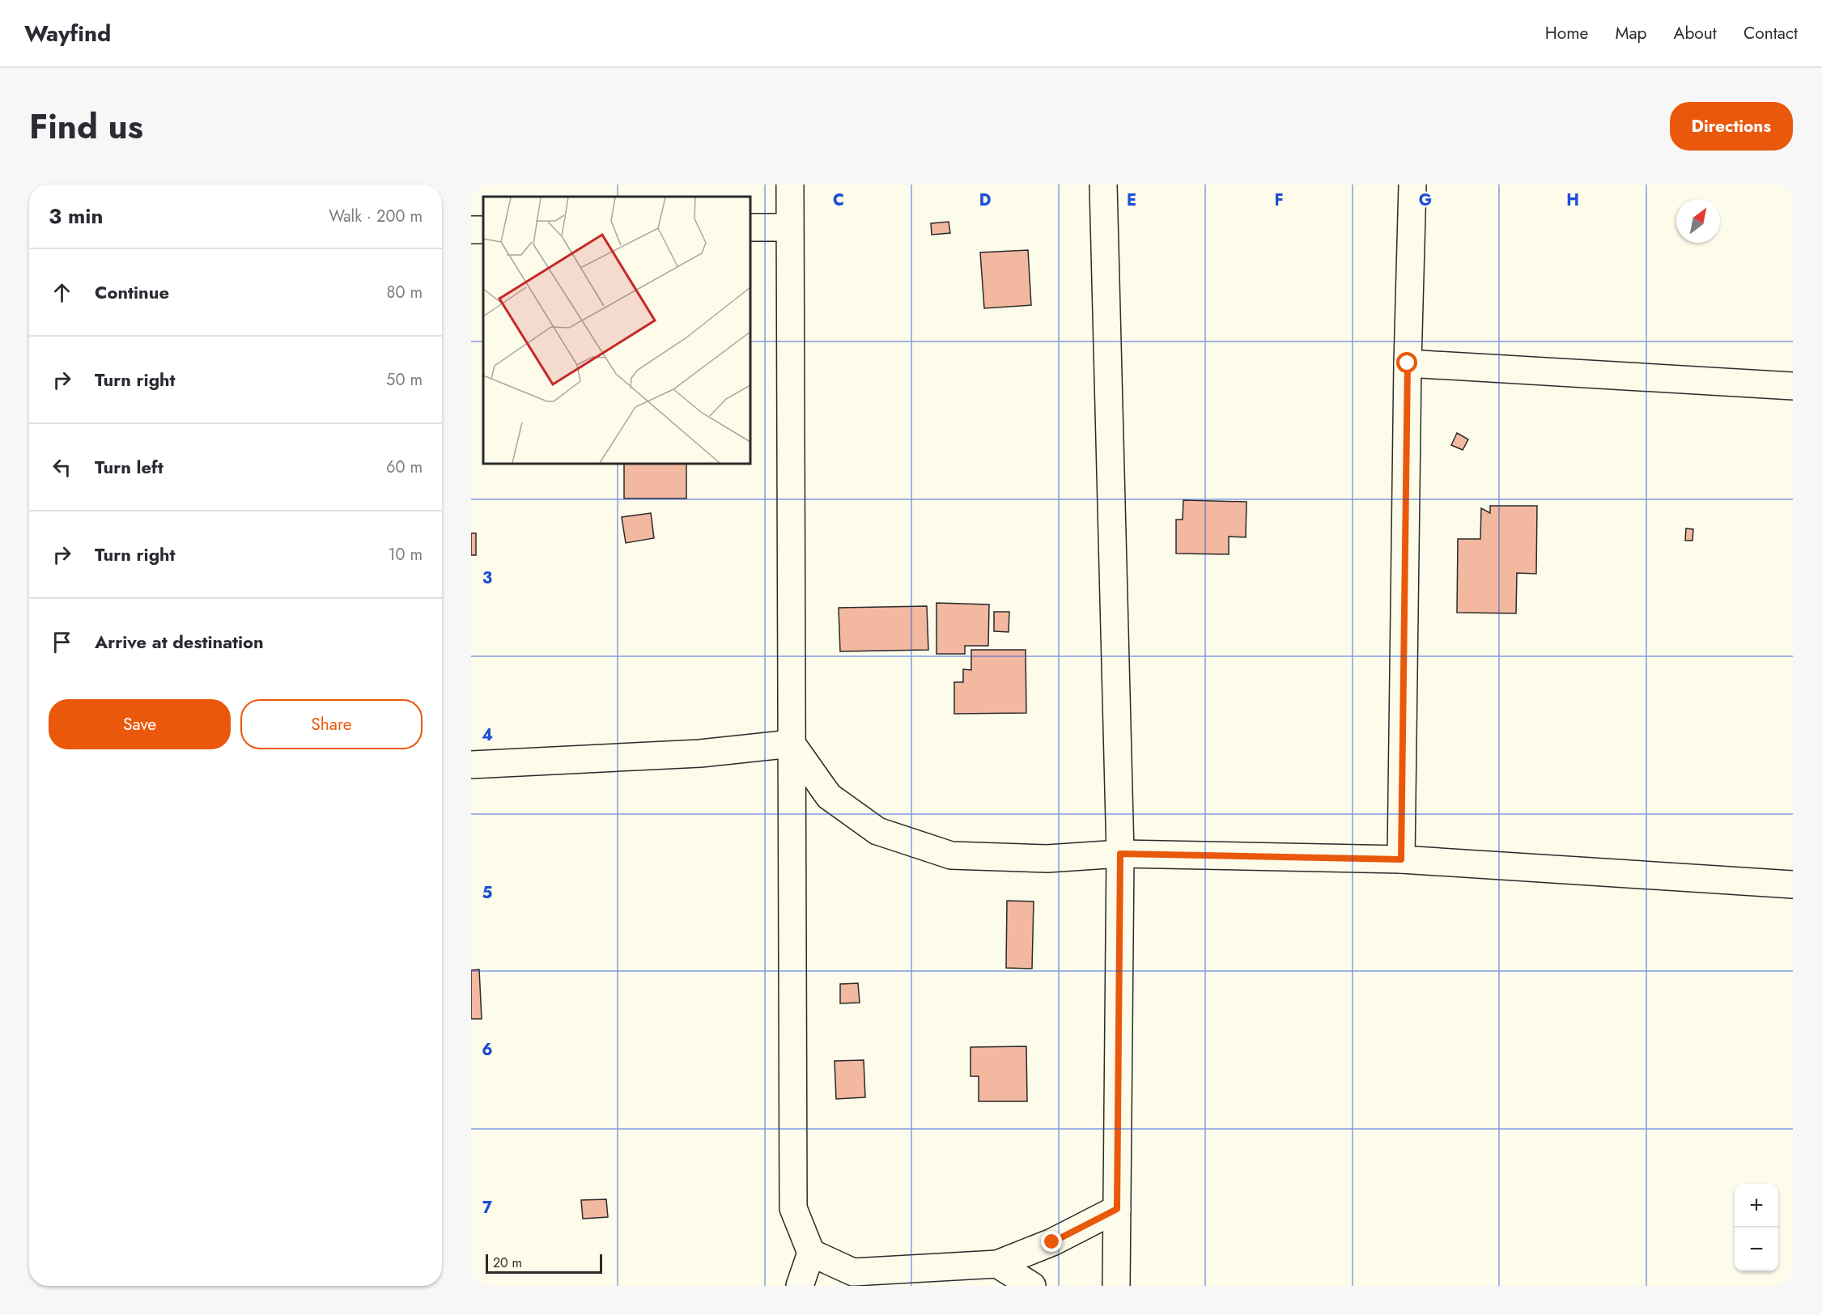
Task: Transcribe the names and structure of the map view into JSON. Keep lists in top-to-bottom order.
{
  "scale_bar": "20 m",
  "north": "top right",
  "page": {
    "header": "Wayfind",
    "nav": [
      "Home",
      "Map",
      "About",
      "Contact"
    ],
    "title": "Find us",
    "buttons": [
      "Directions",
      ["Save", "Share"]
    ],
    "heading": ["3 min", "Walk · 200 m"],
    "list": [
      ["Continue", "80 m"],
      ["Turn right", "50 m"],
      ["Turn left", "60 m"],
      ["Turn right", "10 m"],
      "Arrive at destination"
    ],
    "map_buttons": ["+", "−"],
    "scale": "20 m"
  },
  "grid": {
    "columns": [
      "C",
      "D",
      "E",
      "F",
      "G",
      "H"
    ],
    "rows": [
      "3",
      "4",
      "5",
      "6",
      "7"
    ]
  }
}
